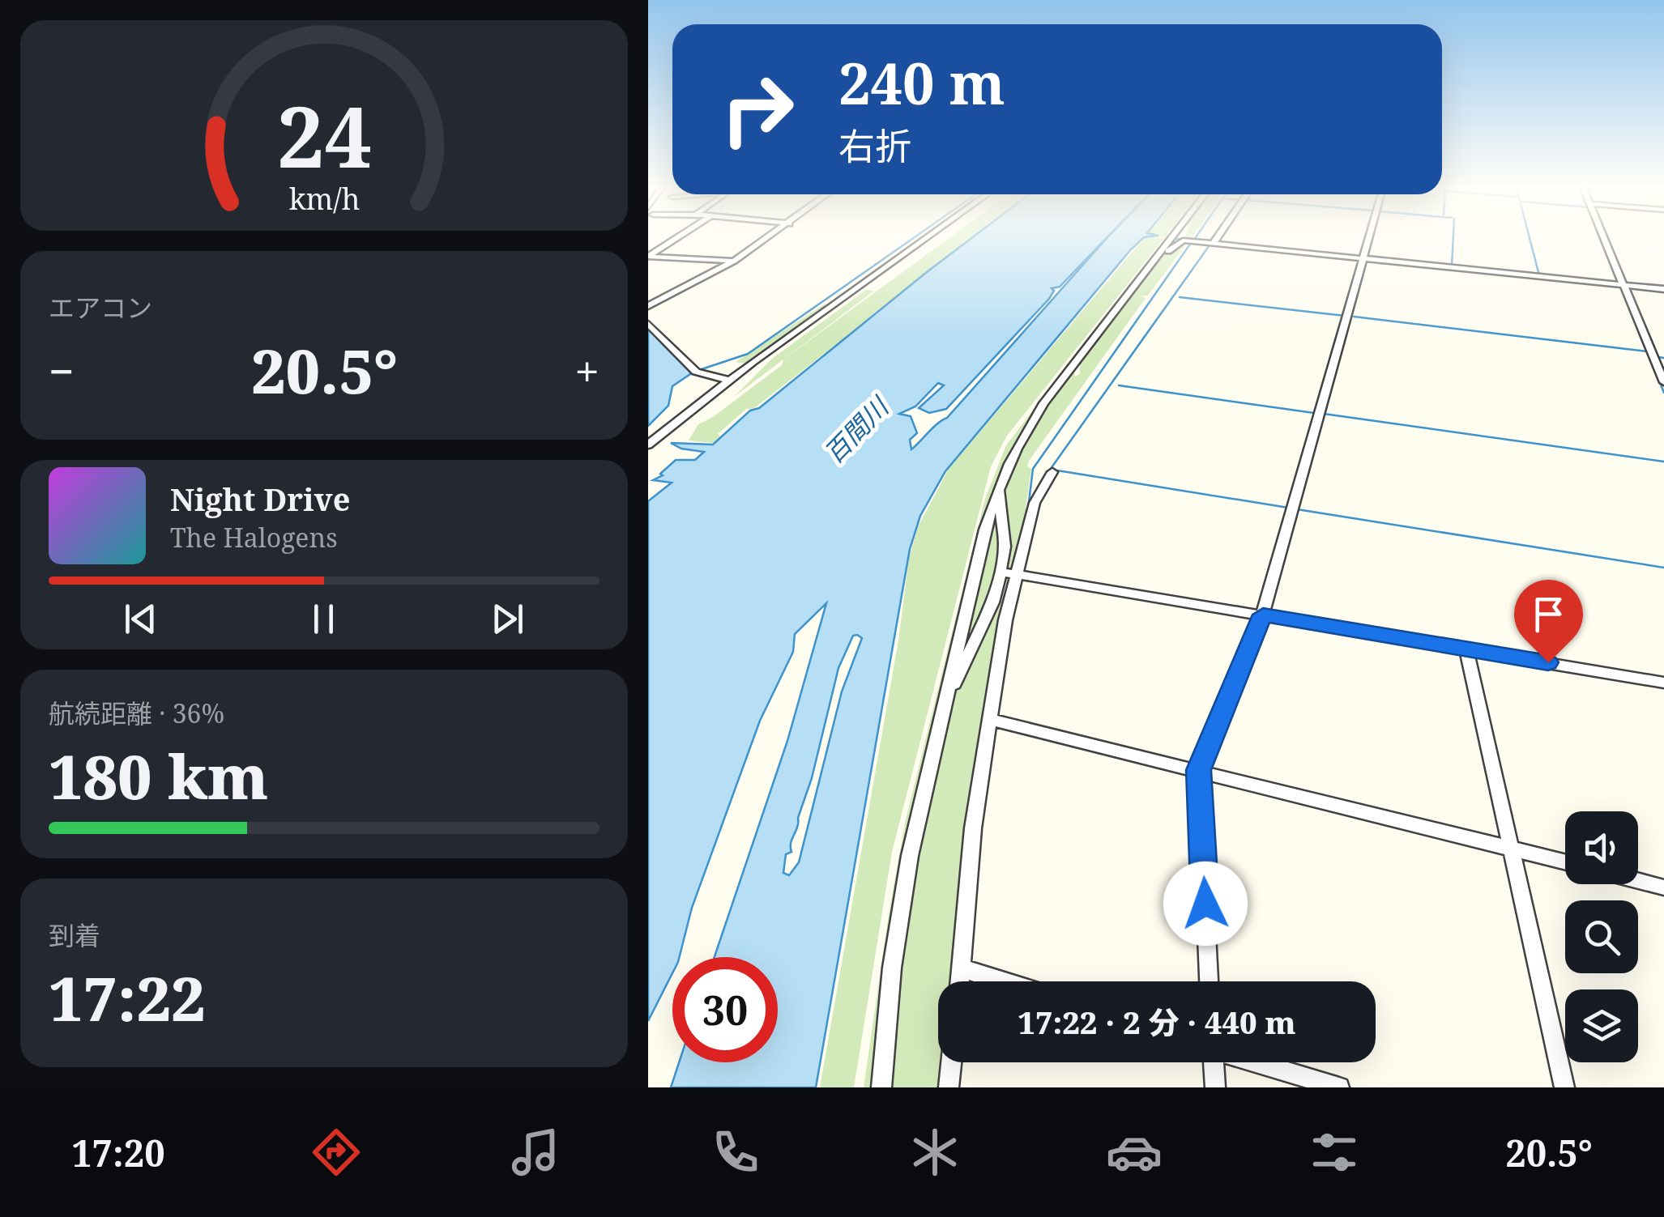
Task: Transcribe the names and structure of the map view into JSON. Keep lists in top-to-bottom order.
{
  "water": ["百間川"],
  "page": {
    "turn": ["240 m", "右折"],
    "tile": [
      "エアコン",
      ["航続距離 · 36%", "180 km"],
      ["到着", "17:22"]
    ],
    "heat": ["−", "20.5°", "+"],
    "song": ["Night Drive", "The Halogens"],
    "limit": "30",
    "trip": "17:22 · 2 分 · 440 m",
    "tabs": ["17:20", "20.5°"],
    "gauge": ["24", "km/h"]
  }
}
